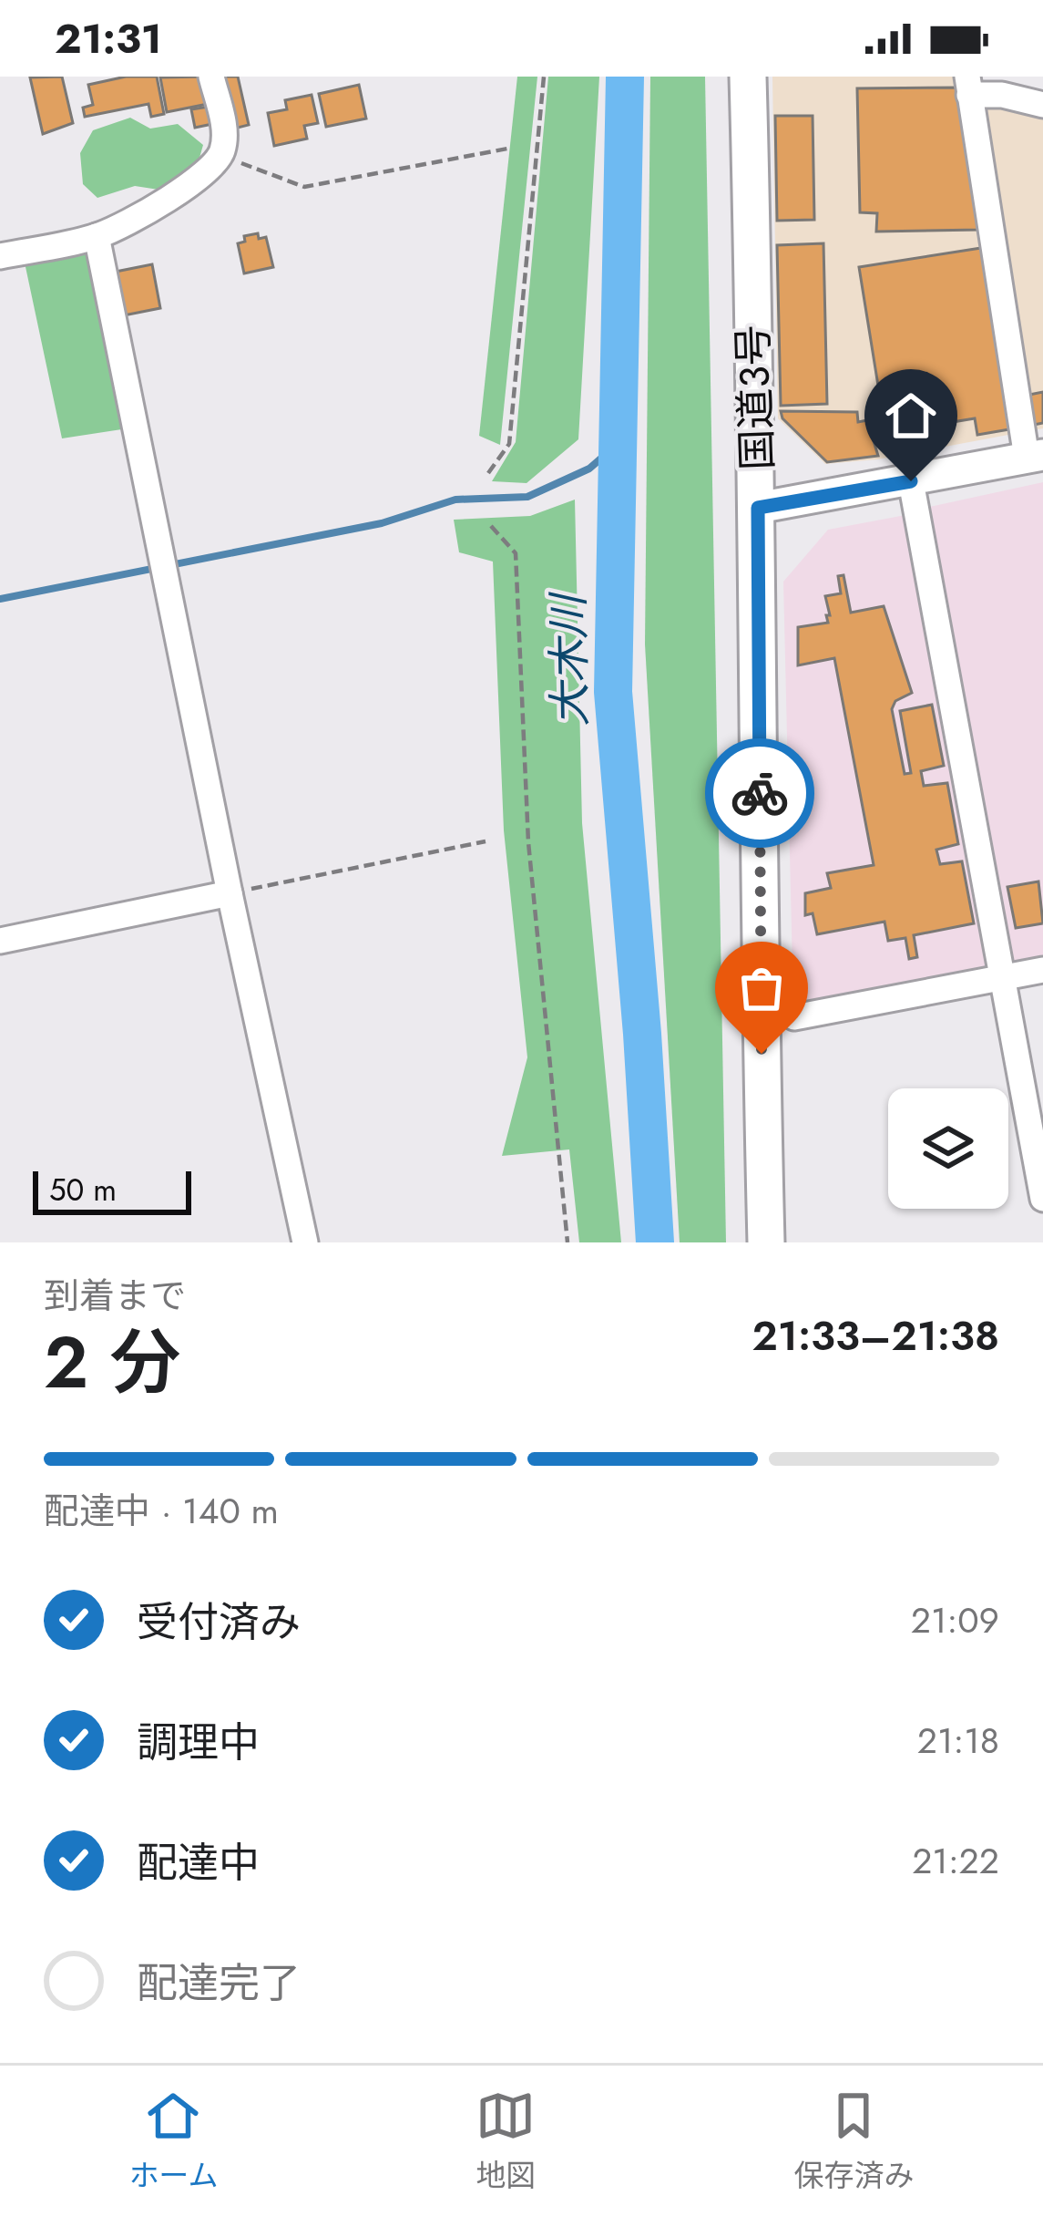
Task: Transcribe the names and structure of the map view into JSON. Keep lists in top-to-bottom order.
{
  "streets": {
    "highway": ["国道3号"]
  },
  "water": ["大木川"],
  "scale_bar": "50 m",
  "page": {
    "status": "21:31",
    "scale": "50 m",
    "heading": ["2 分", "到着まで", "21:33–21:38"],
    "bar": "配達中 · 140 m",
    "list": [
      ["受付済み", "21:09"],
      ["調理中", "21:18"],
      ["配達中", "21:22"],
      "配達完了"
    ],
    "tabs": ["ホーム", "地図", "保存済み"]
  }
}
